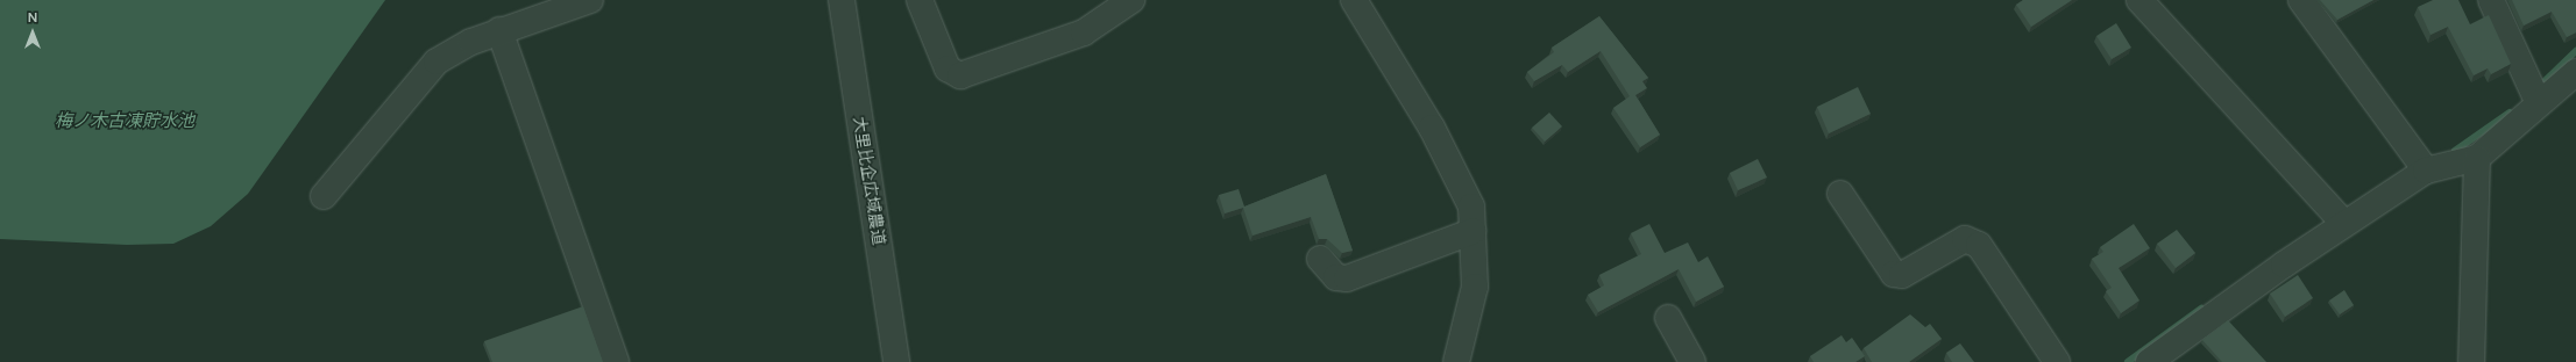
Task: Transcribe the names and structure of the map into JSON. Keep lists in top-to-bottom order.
{
  "streets": {
    "street": ["大里比企広域農道"]
  },
  "water": ["梅ノ木古凍貯水池"],
  "north": "top"
}
